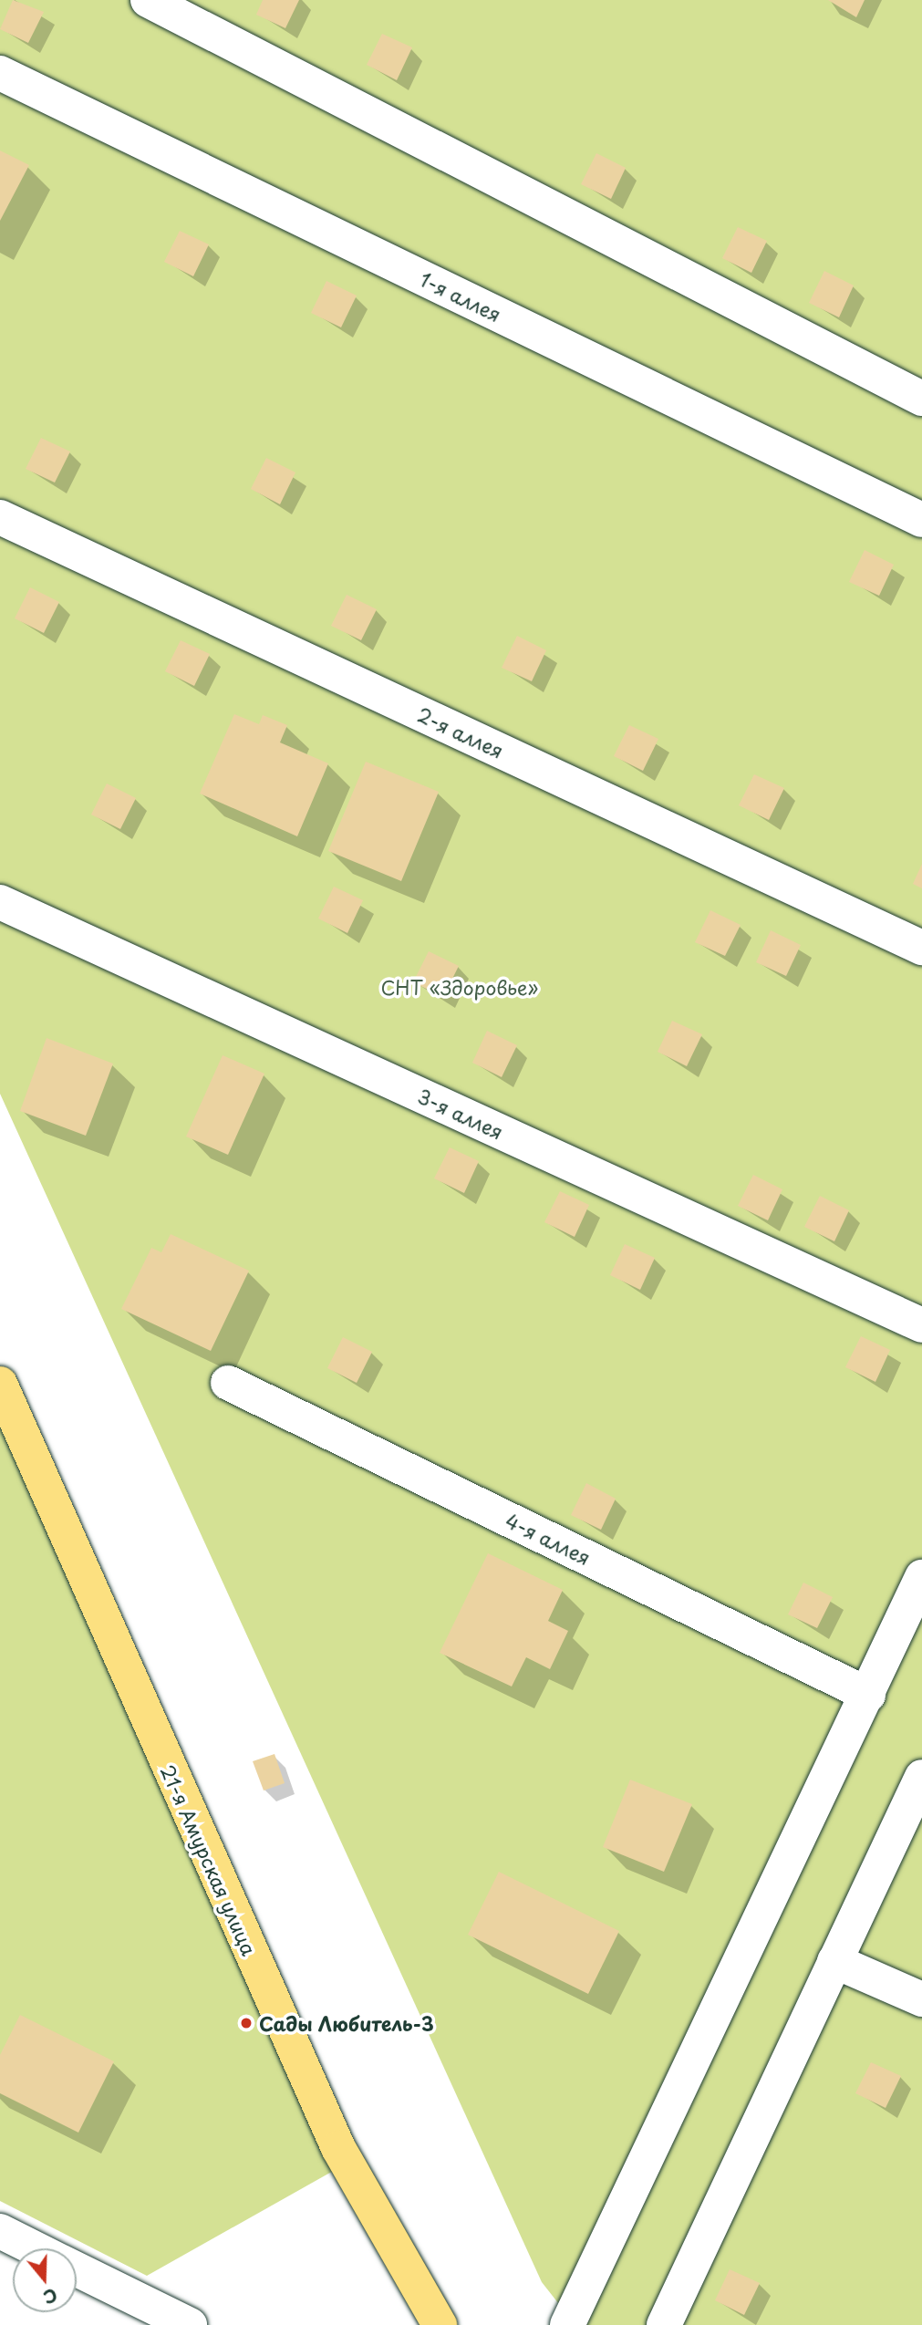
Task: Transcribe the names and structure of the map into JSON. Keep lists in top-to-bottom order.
{
  "streets": {
    "main road": ["21-я Амурская улица"],
    "street": [
      "1-я аллея",
      "2-я аллея",
      "3-я аллея",
      "4-я аллея"
    ]
  },
  "parks": ["СНТ «Здоровье»"],
  "places": ["Сады Любитель-3"],
  "north": "bottom"
}
